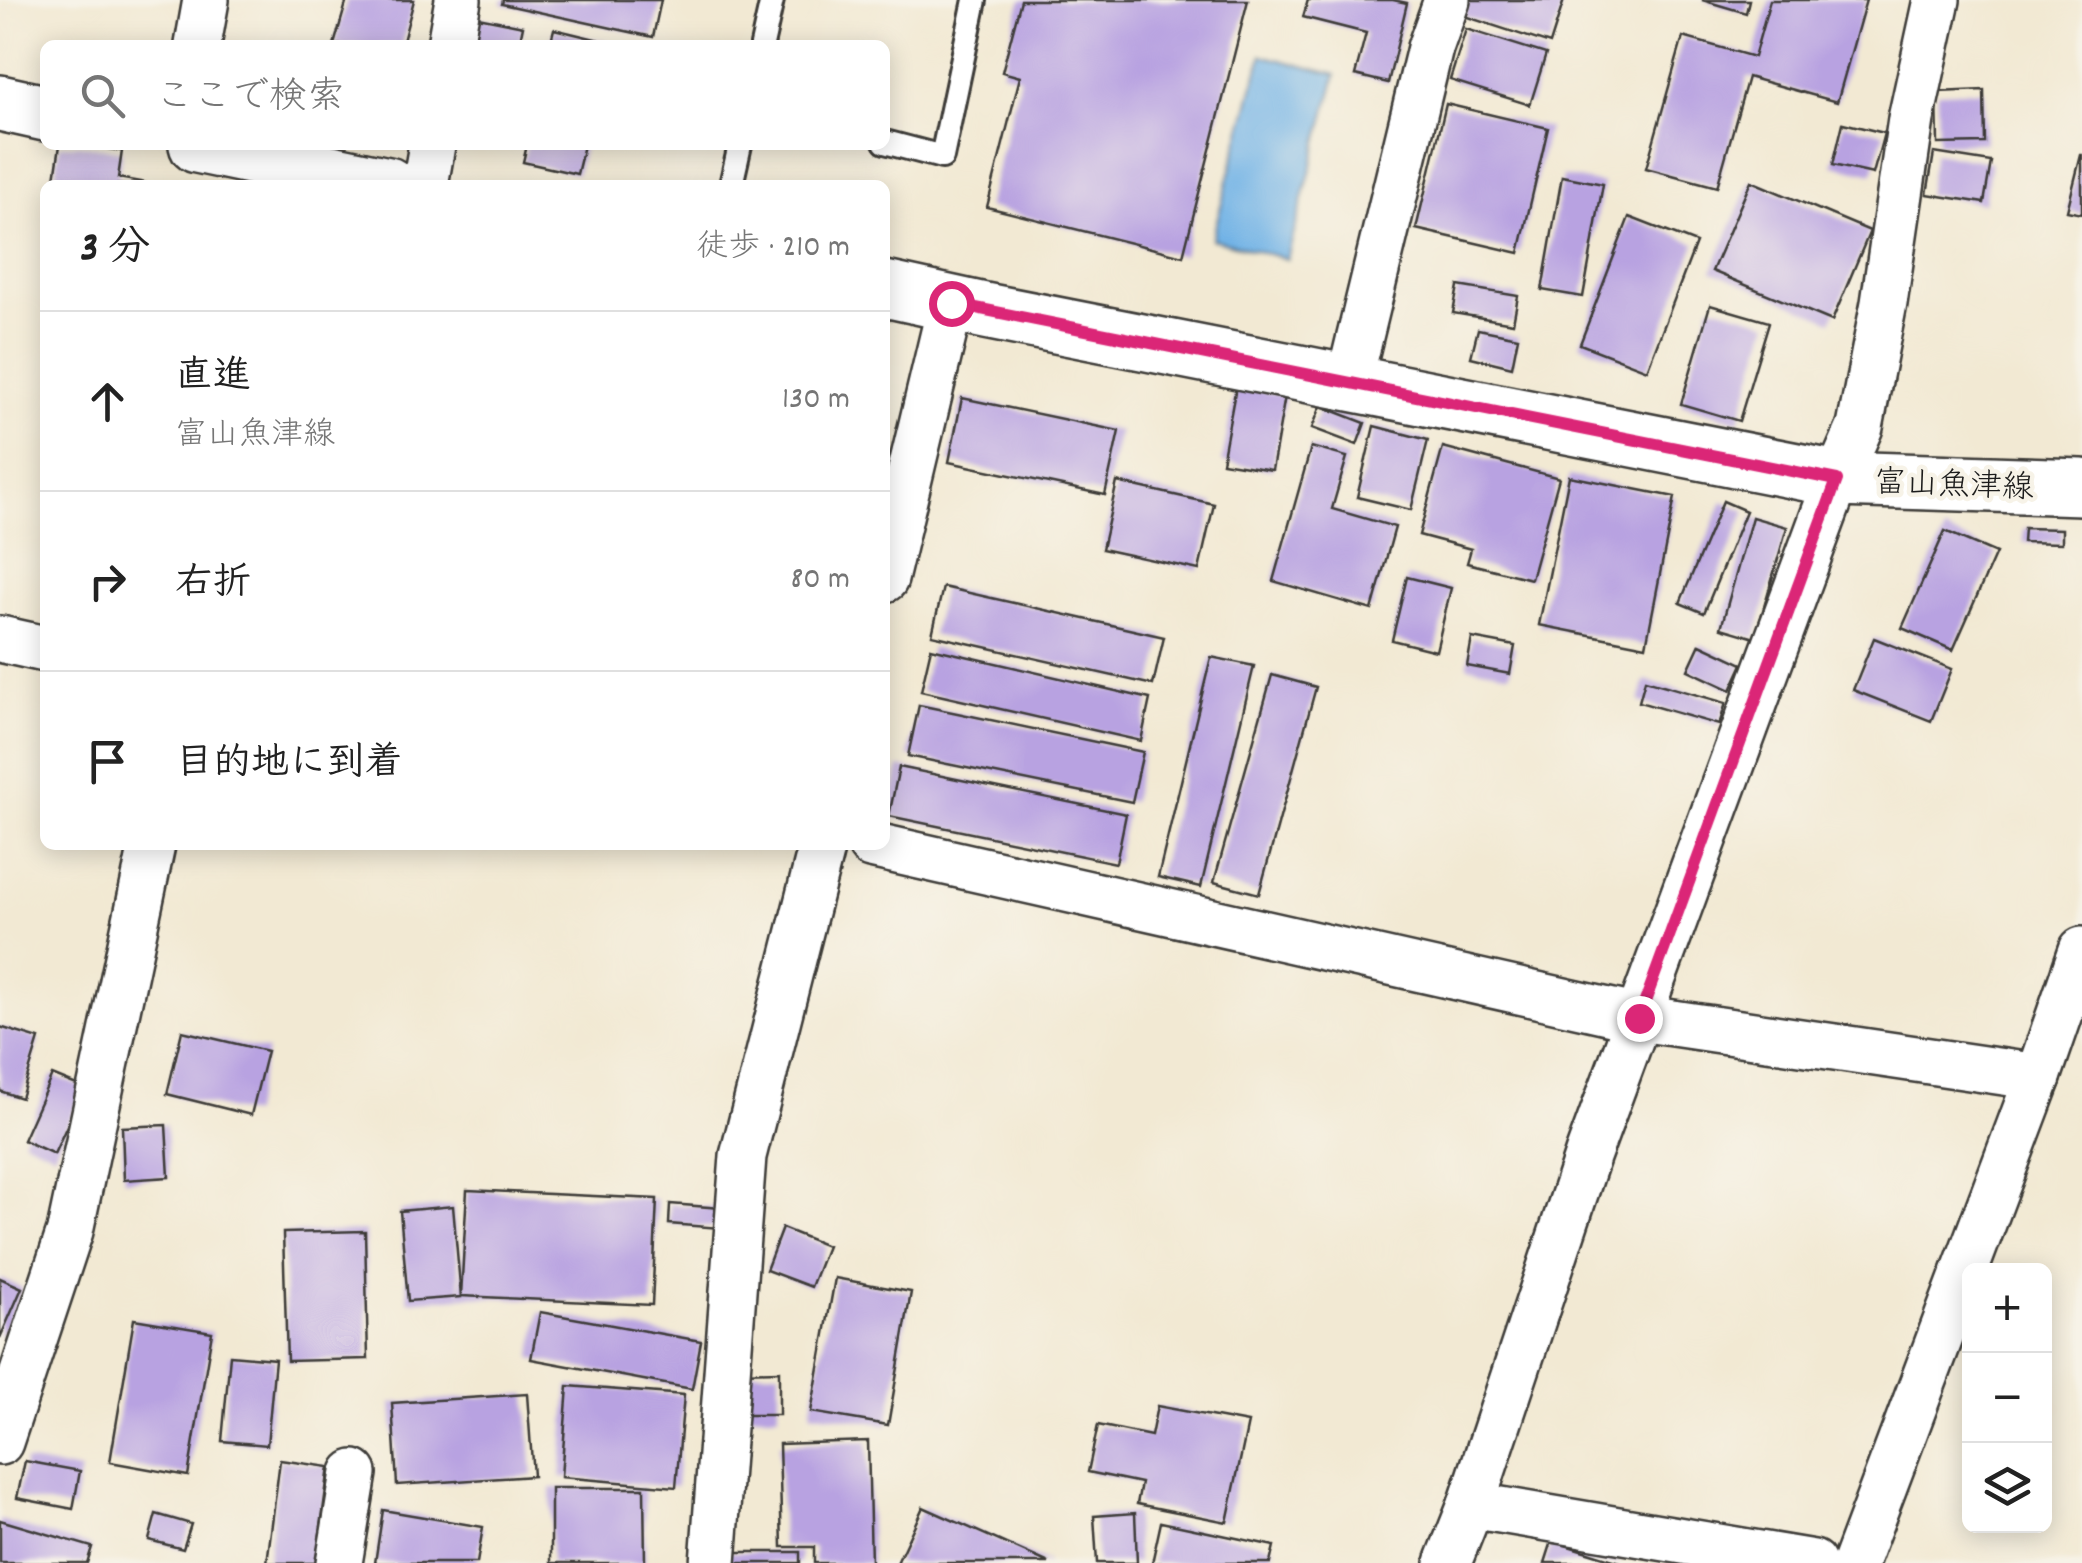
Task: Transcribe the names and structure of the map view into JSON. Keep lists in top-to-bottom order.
{
  "streets": {
    "main road": ["富山魚津線"]
  },
  "page": {
    "search": "ここで検索",
    "heading": ["3 分", "徒歩 · 210 m"],
    "list": [
      ["直進", "富山魚津線", "130 m"],
      ["右折", "80 m"],
      "目的地に到着"
    ],
    "map_buttons": ["+", "−"]
  }
}
